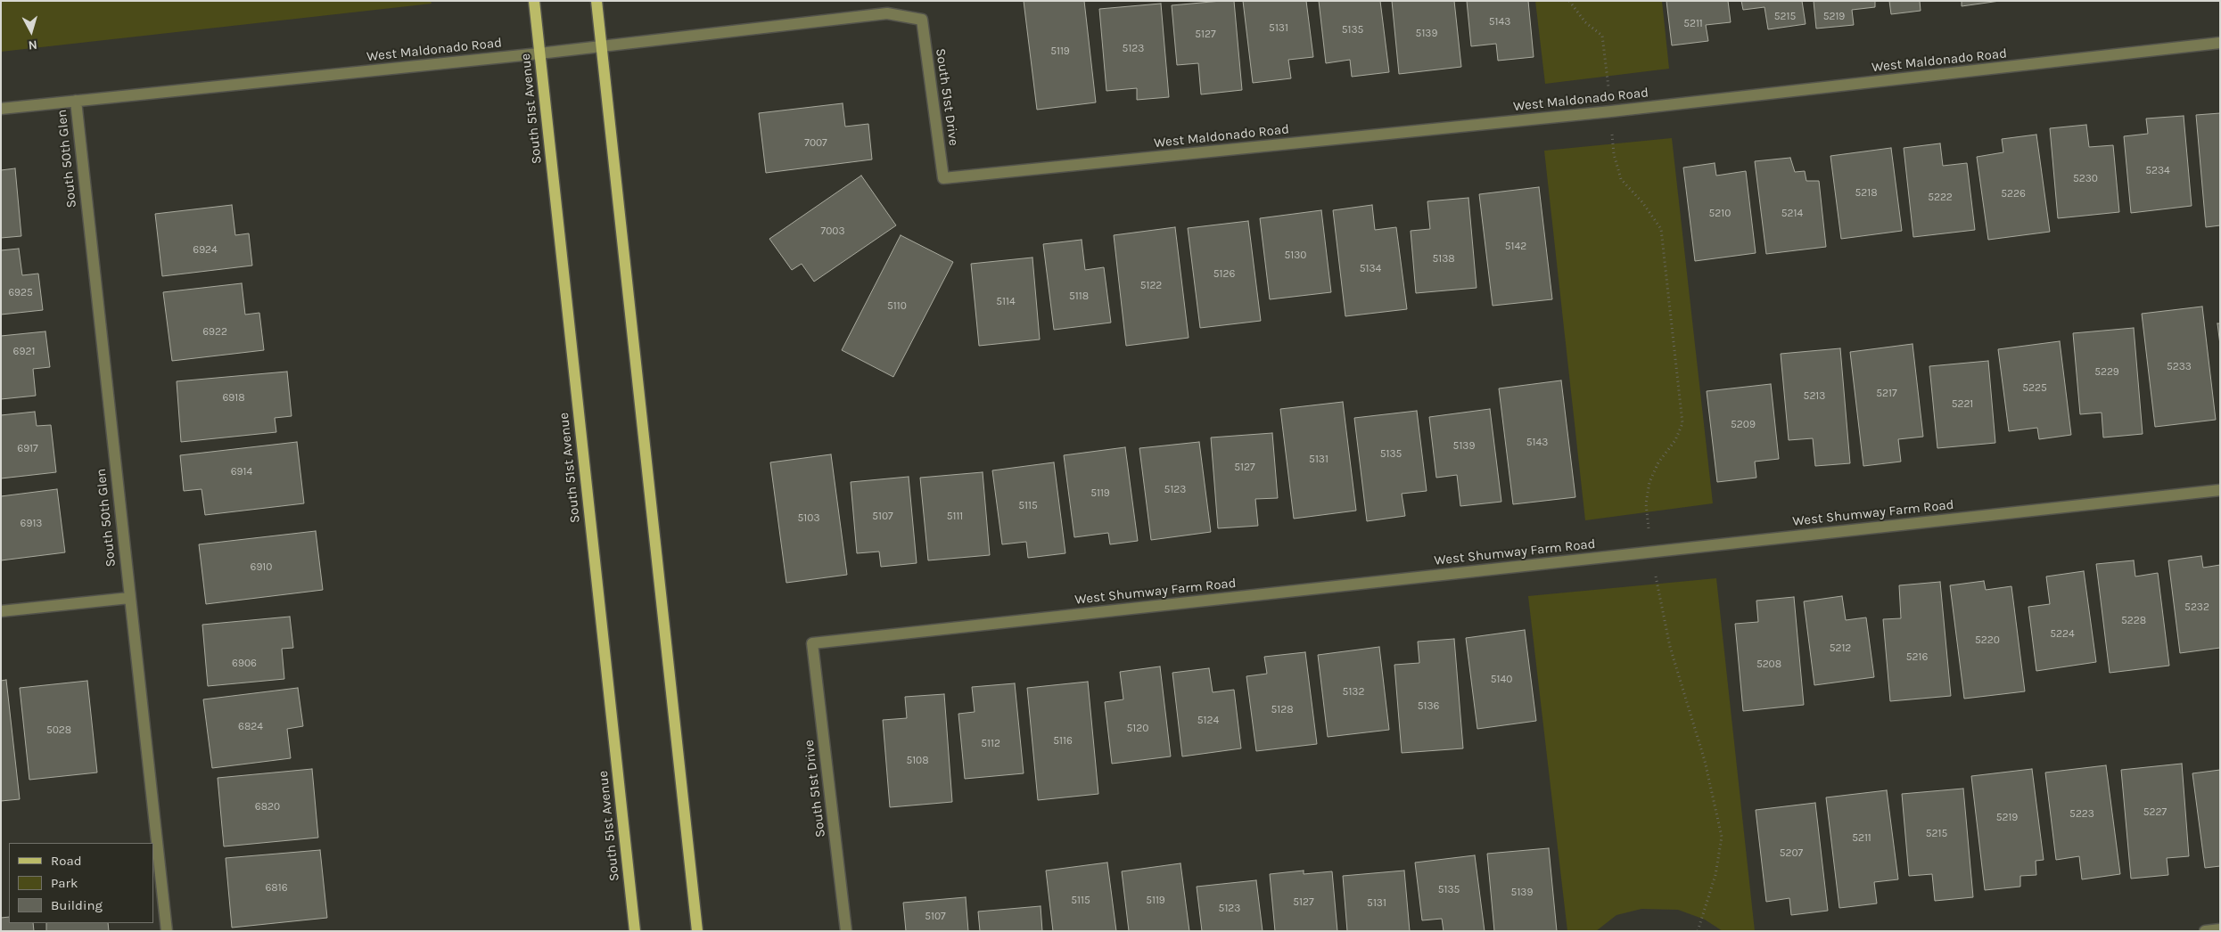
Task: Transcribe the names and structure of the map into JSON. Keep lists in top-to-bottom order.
{
  "streets": {
    "main road": ["South 51st Avenue"],
    "street": [
      "West Maldonado Road",
      "South 51st Drive",
      "South 50th Glen",
      "West Shumway Farm Road"
    ]
  },
  "crossings": [
    ["West Maldonado Road", "South 51st Drive"],
    ["West Maldonado Road", "South 51st Avenue"],
    ["West Maldonado Road", "South 50th Glen"],
    ["South 51st Drive", "West Shumway Farm Road"]
  ],
  "house_numbers": [
    "5215",
    "5219",
    "5143",
    "5211",
    "5131",
    "5135",
    "5139",
    "5127",
    "5123",
    "5119",
    "7007",
    "5234",
    "5230",
    "5218",
    "5226",
    "5222",
    "5210",
    "5214",
    "7003",
    "5142",
    "6924",
    "5130",
    "5138",
    "5134",
    "5126",
    "5122",
    "6925",
    "5118",
    "5114",
    "5110",
    "6922",
    "6921",
    "5233",
    "5229",
    "5225",
    "5217",
    "5213",
    "6918",
    "5221",
    "5209",
    "5143",
    "5139",
    "6917",
    "5135",
    "5131",
    "5127",
    "6914",
    "5123",
    "5119",
    "5115",
    "5107",
    "5111",
    "5103",
    "6913",
    "6910",
    "5232",
    "5228",
    "5224",
    "5220",
    "5212",
    "5216",
    "6906",
    "5208",
    "5140",
    "5132",
    "5136",
    "5128",
    "5124",
    "6824",
    "5120",
    "5028",
    "5116",
    "5112",
    "5108",
    "6820",
    "5227",
    "5223",
    "5219",
    "5215",
    "5211",
    "5207",
    "6816",
    "5135",
    "5139",
    "5115",
    "5119",
    "5127",
    "5131",
    "5123",
    "5107"
  ],
  "legend": ["Road", "Park", "Building"],
  "north": "bottom"
}
